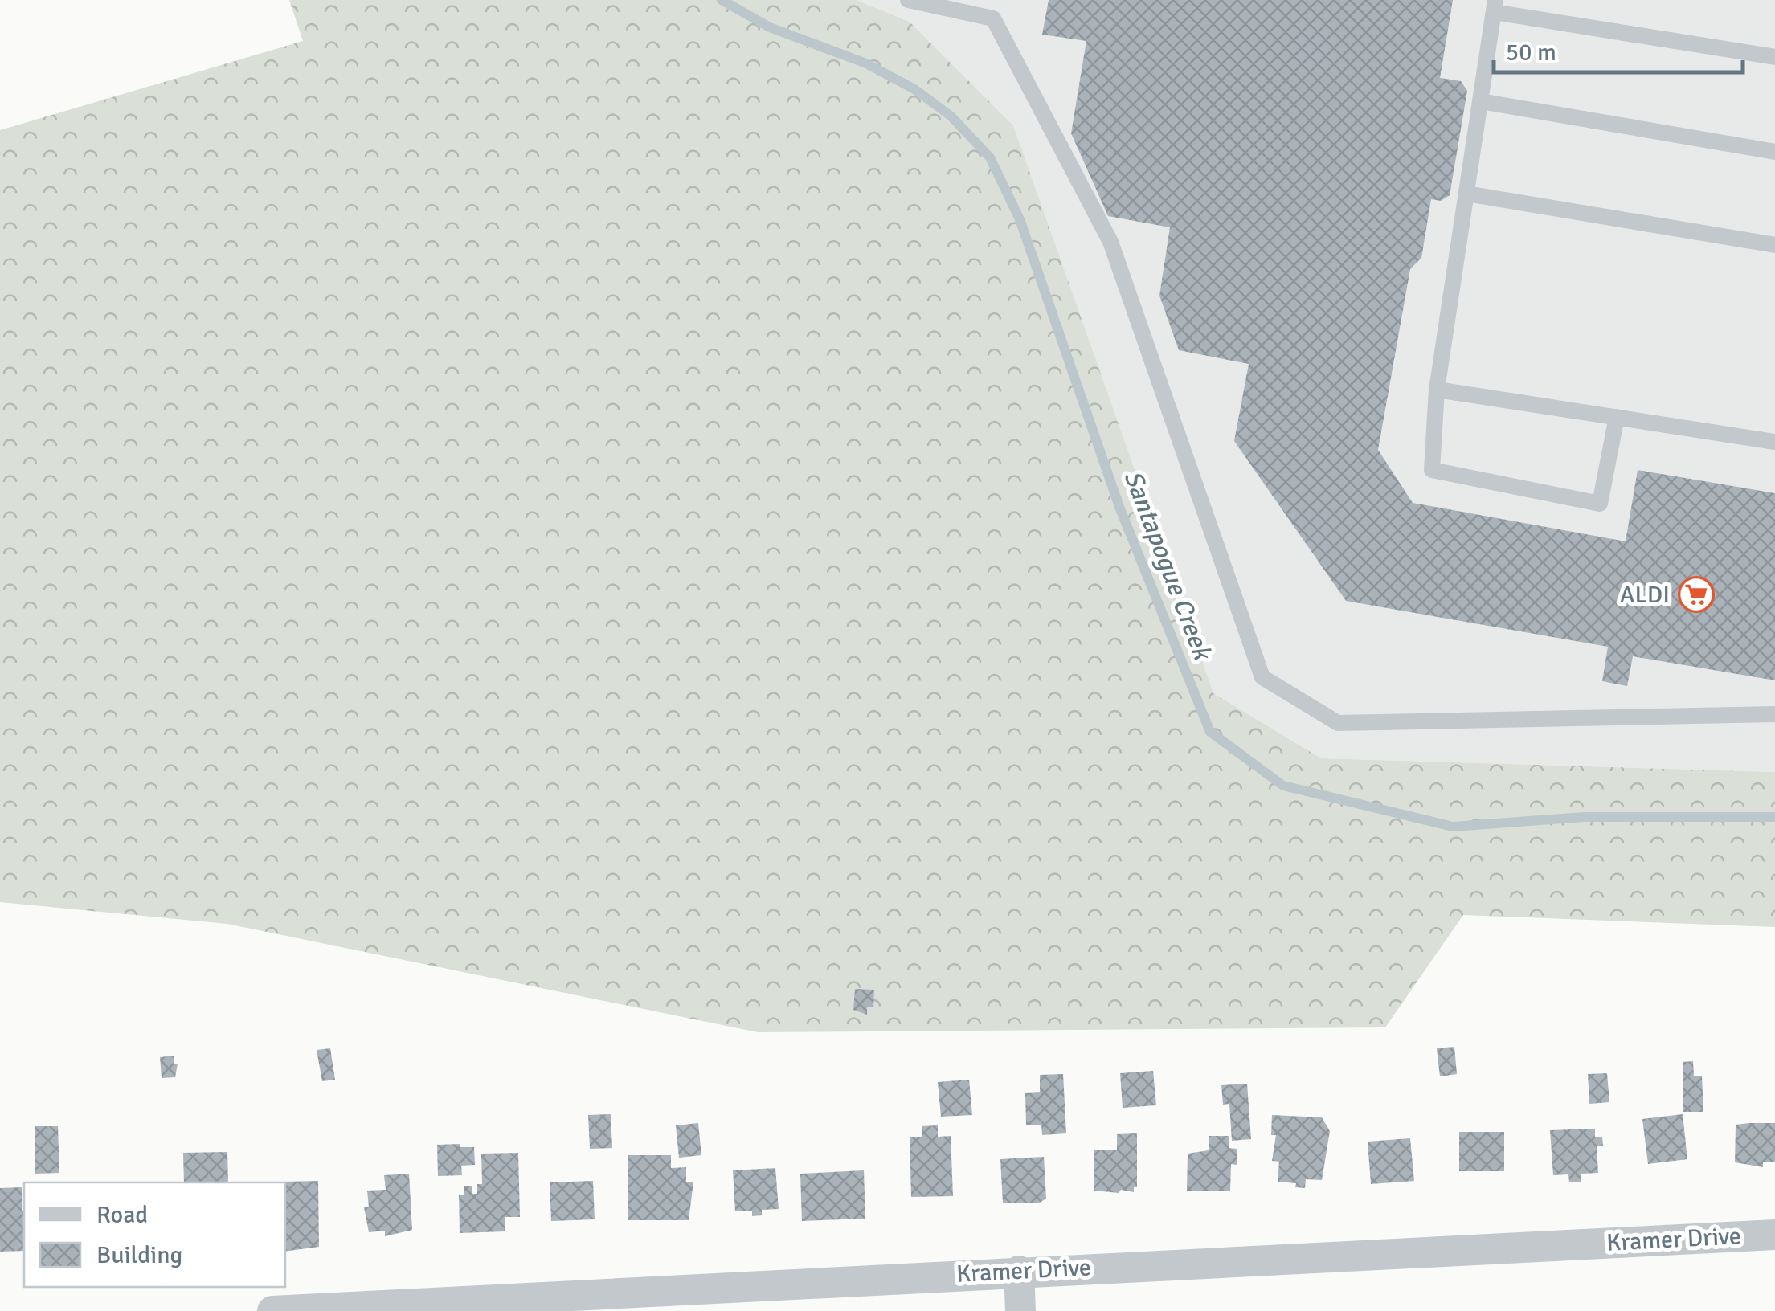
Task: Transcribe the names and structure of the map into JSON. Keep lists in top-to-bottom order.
{
  "streets": {
    "street": ["Kramer Drive"]
  },
  "water": ["Santapogue Creek"],
  "places": {
    "supermarket": ["ALDI"]
  },
  "legend": ["Road", "Building"],
  "scale_bar": "50 m"
}
